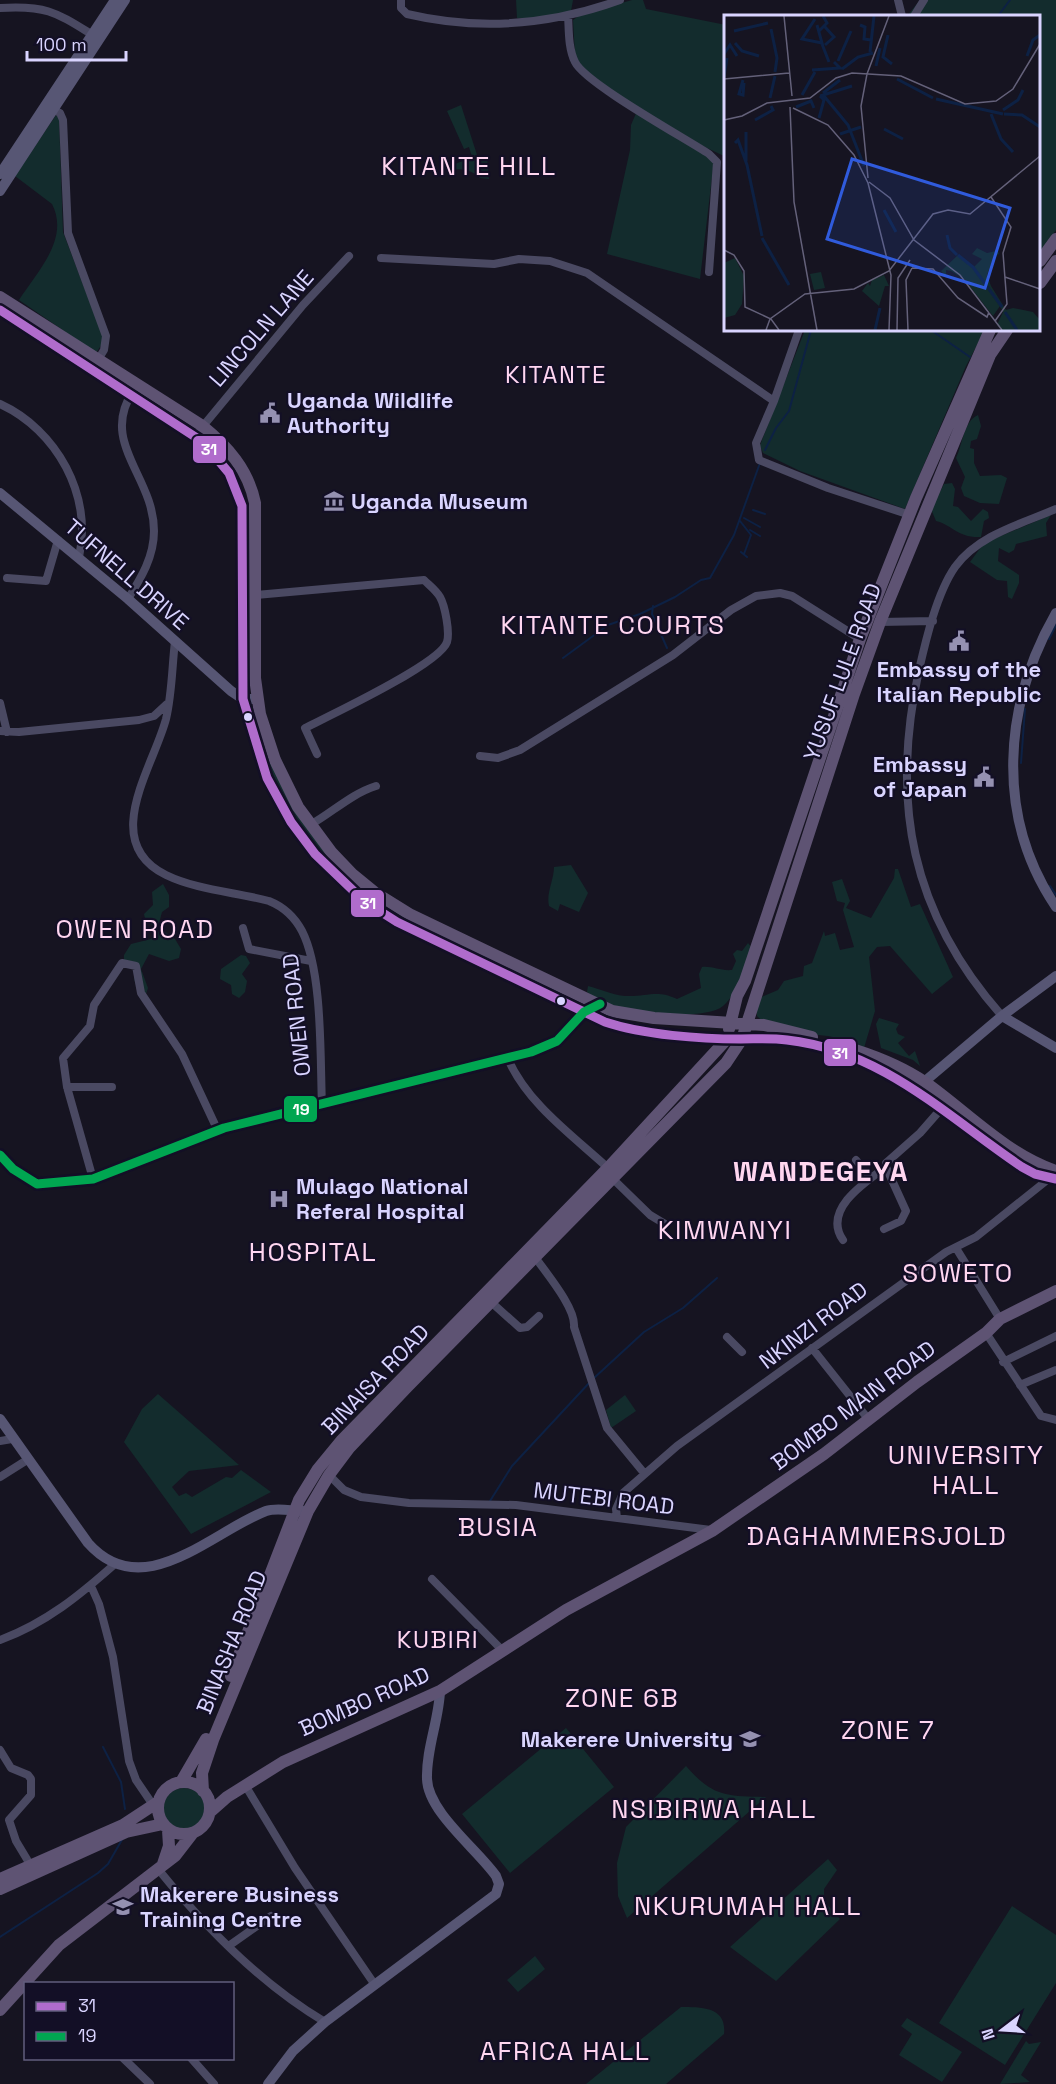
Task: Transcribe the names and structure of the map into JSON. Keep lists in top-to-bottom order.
{
  "streets": {
    "main road": [
      "YUSUF LULE ROAD",
      "BINAISA ROAD",
      "BOMBO MAIN ROAD",
      "BINASHA ROAD",
      "BOMBO ROAD"
    ],
    "street": [
      "LINCOLN LANE",
      "TUFNELL DRIVE",
      "OWEN ROAD",
      "NKINZI ROAD",
      "MUTEBI ROAD"
    ]
  },
  "crossings": [
    ["TUFNELL DRIVE", "OWEN ROAD"],
    ["YUSUF LULE ROAD", "BINAISA ROAD"],
    ["NKINZI ROAD", "MUTEBI ROAD"],
    ["BINAISA ROAD", "MUTEBI ROAD"],
    ["BINAISA ROAD", "BINASHA ROAD"],
    ["BINAISA ROAD", "BOMBO ROAD"],
    ["BOMBO MAIN ROAD", "MUTEBI ROAD"],
    ["BOMBO MAIN ROAD", "BOMBO ROAD"],
    ["BINASHA ROAD", "BOMBO ROAD"]
  ],
  "districts": [
    "KITANTE HILL",
    "KITANTE",
    "KITANTE COURTS",
    "OWEN ROAD",
    "WANDEGEYA",
    "KIMWANYI",
    "HOSPITAL",
    "SOWETO",
    "UNIVERSITY HALL",
    "BUSIA",
    "DAGHAMMERSJOLD",
    "KUBIRI",
    "ZONE 6B",
    "ZONE 7",
    "NSIBIRWA HALL",
    "NKURUMAH HALL",
    "AFRICA HALL"
  ],
  "places": {
    "public building": ["Uganda Wildlife Authority", "Embassy of the Italian Republic", "Embassy of Japan"],
    "museum": ["Uganda Museum"],
    "hospital": ["Mulago National Referal Hospital"],
    "school or university": ["Makerere University", "Makerere Business Training Centre"]
  },
  "lines": ["transit line 31", "transit line 19"],
  "legend": ["31", "19"],
  "scale_bar": "100 m",
  "north": "left"
}
